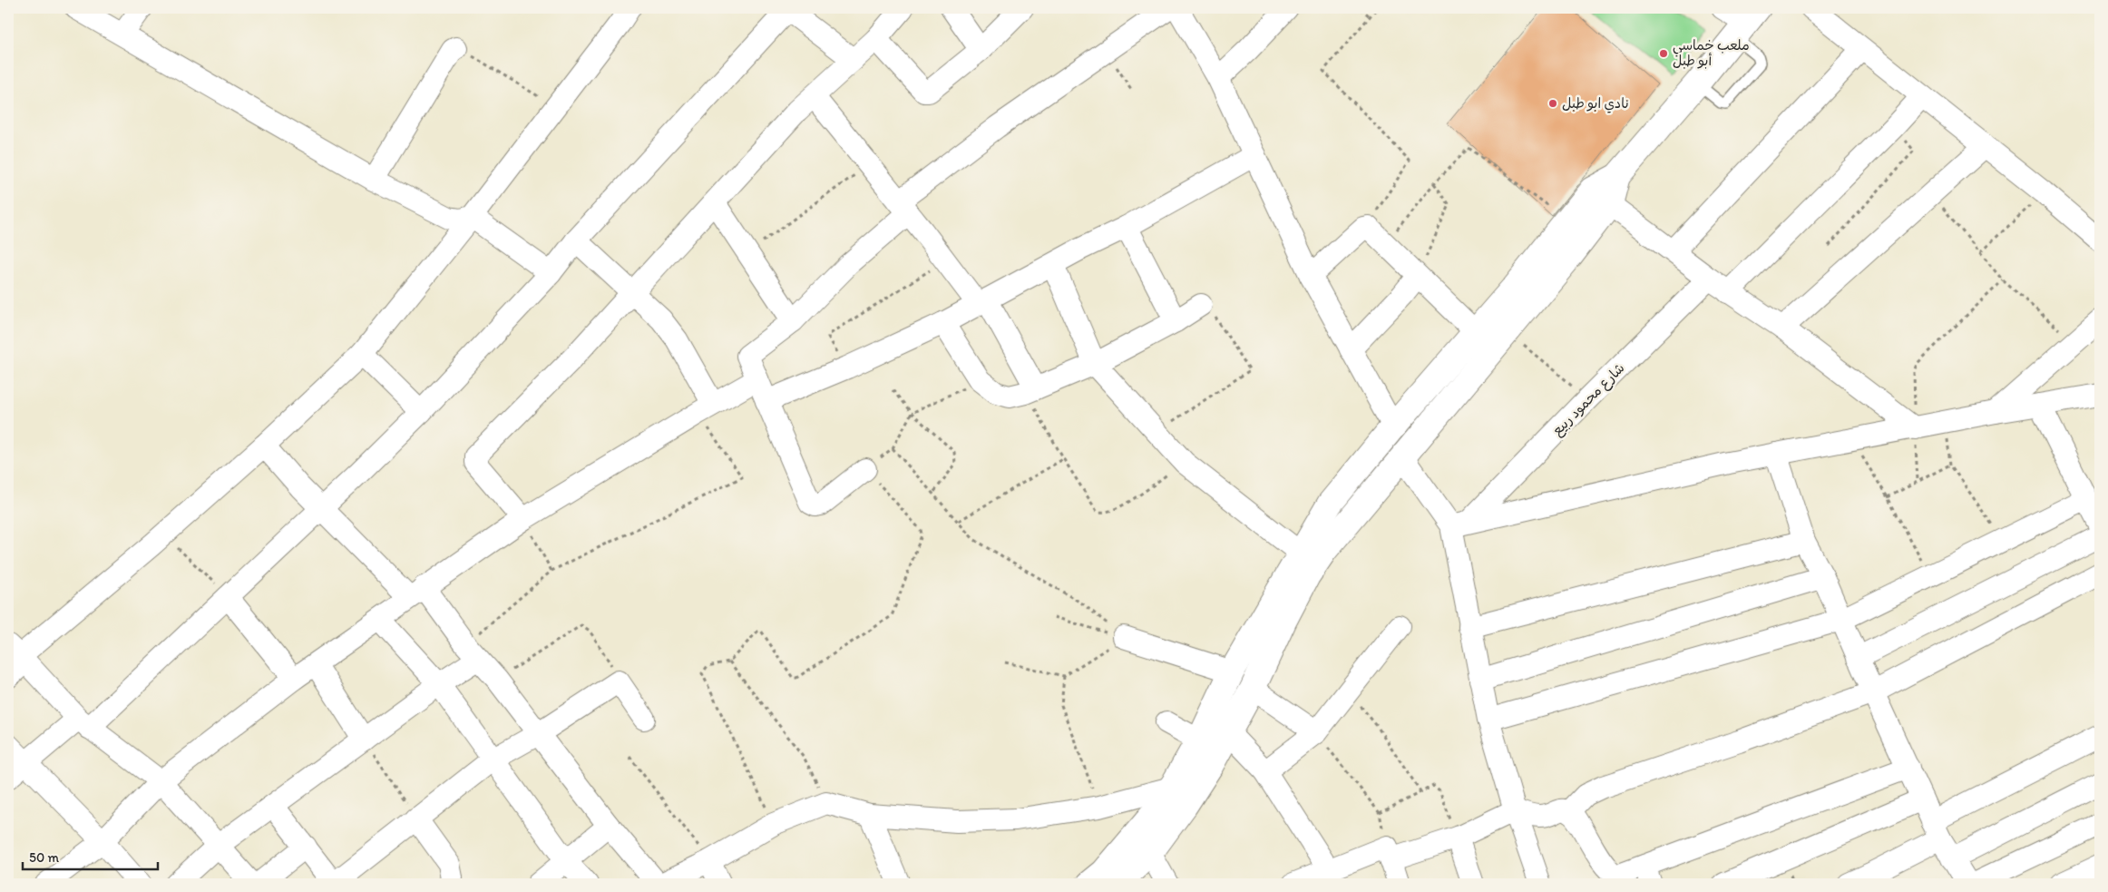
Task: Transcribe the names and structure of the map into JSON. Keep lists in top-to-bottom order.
{
  "streets": {
    "street": ["شارع محمود ربيع"]
  },
  "places": ["ملعب خماسي أبو طبل", "نادي ابو طبل"],
  "scale_bar": "50 m"
}
